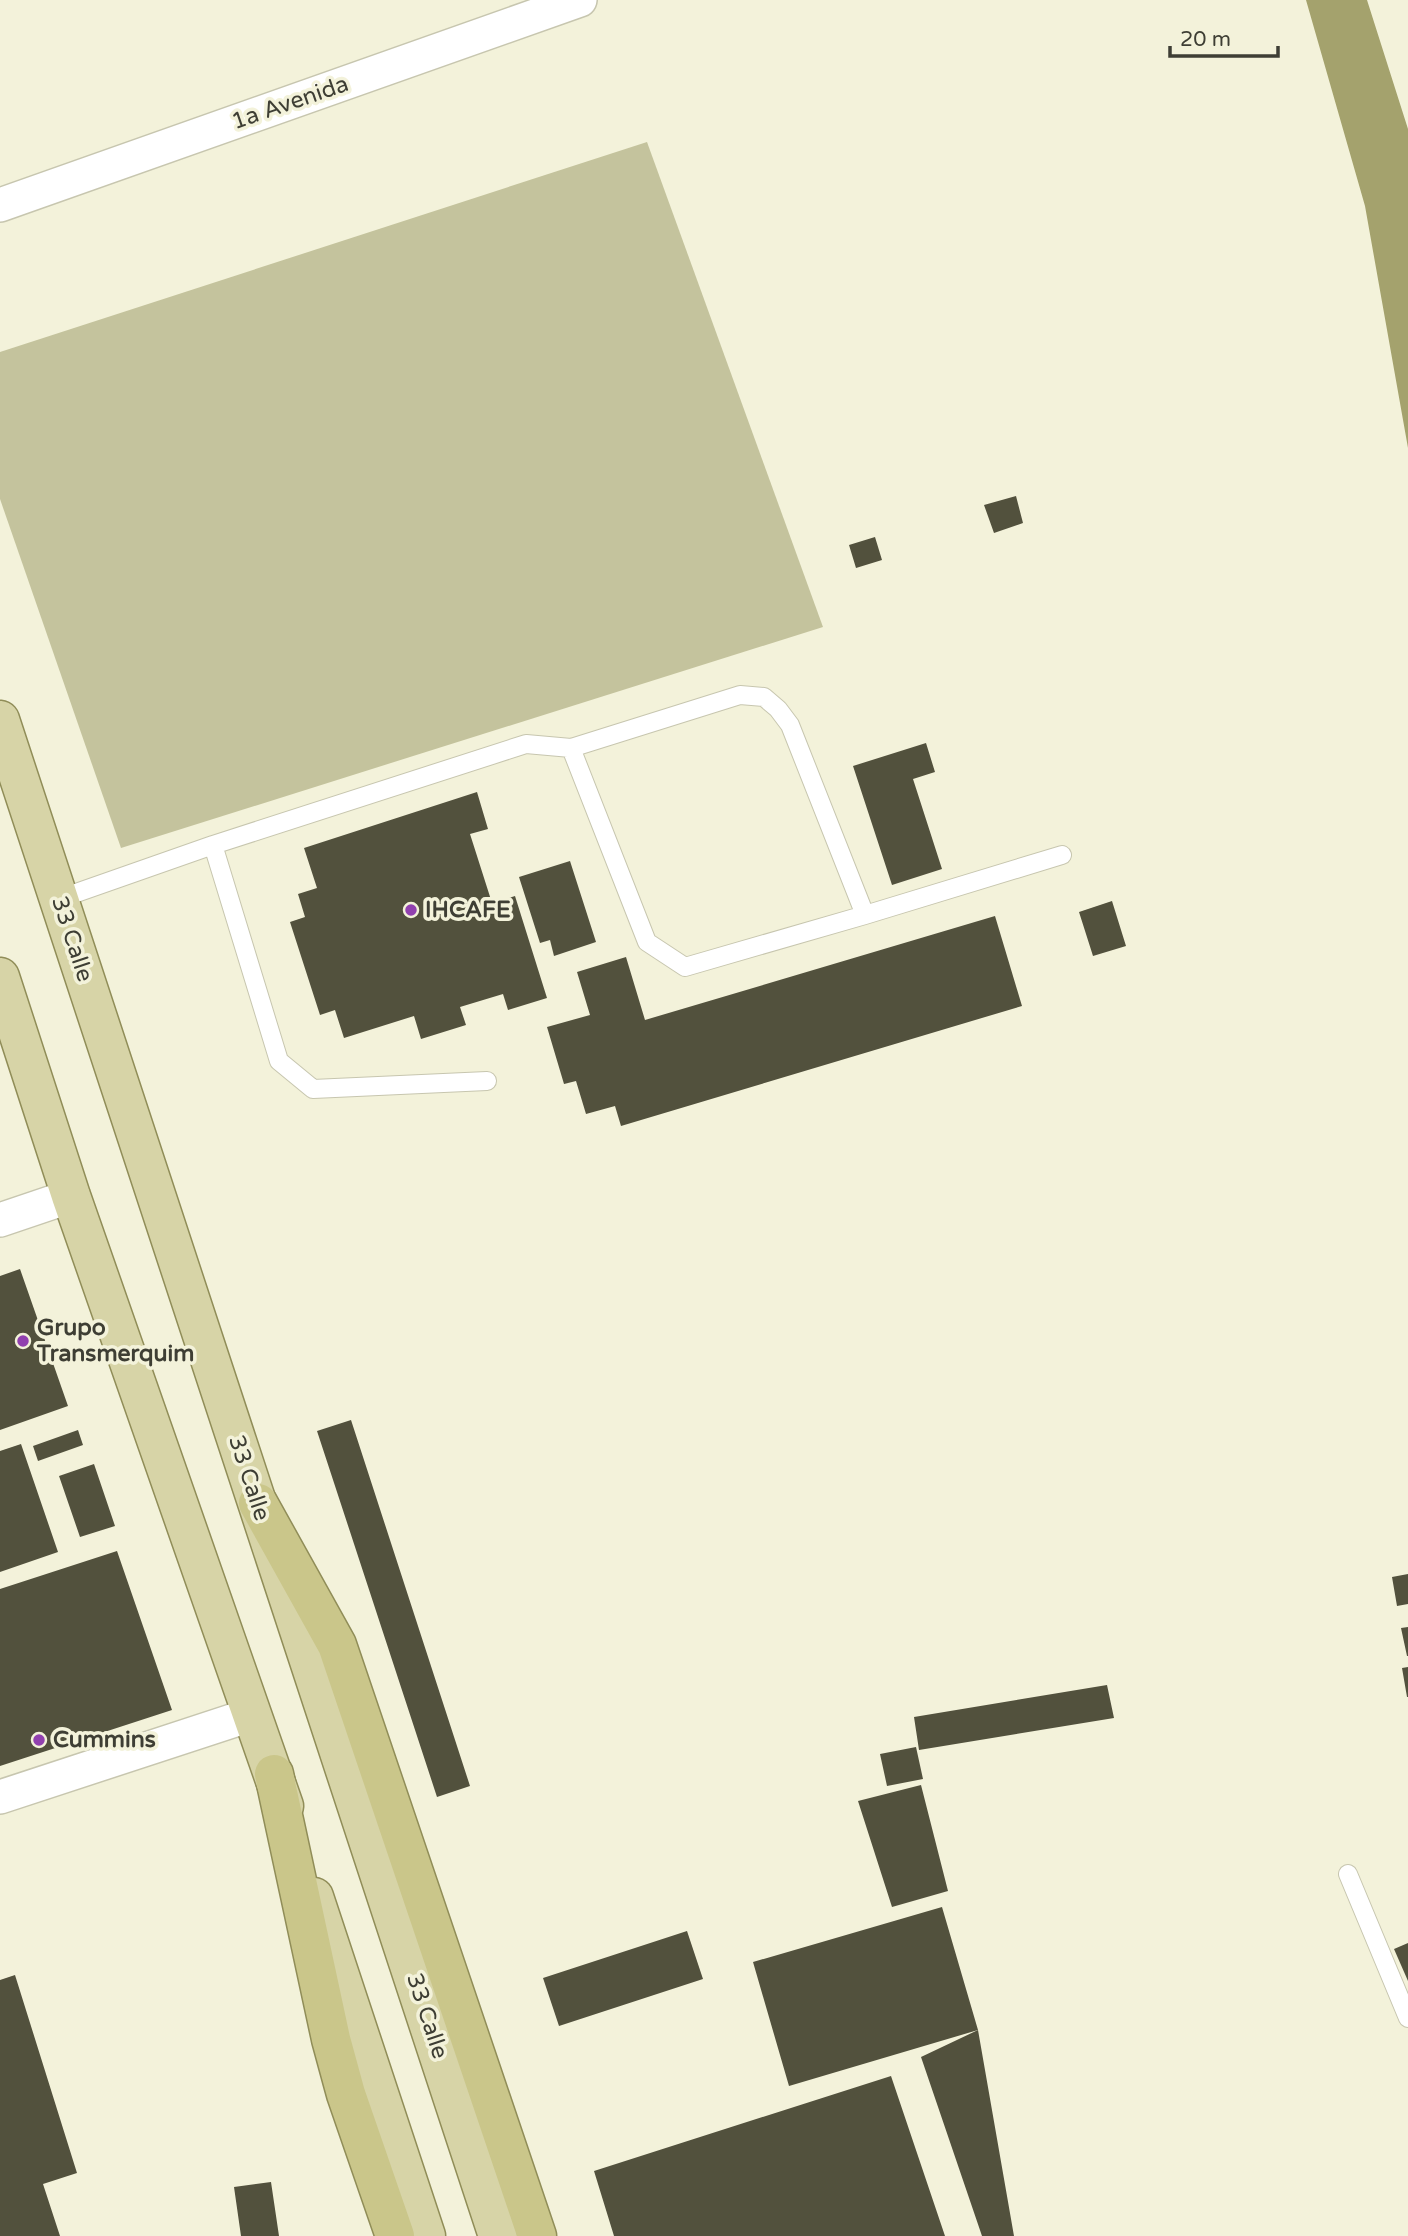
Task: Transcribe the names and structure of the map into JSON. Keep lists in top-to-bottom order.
{
  "streets": {
    "main road": ["33 Calle"],
    "street": ["1a Avenida"]
  },
  "places": ["IHCAFE", "Grupo Transmerquim", "Cummins"],
  "scale_bar": "20 m"
}
